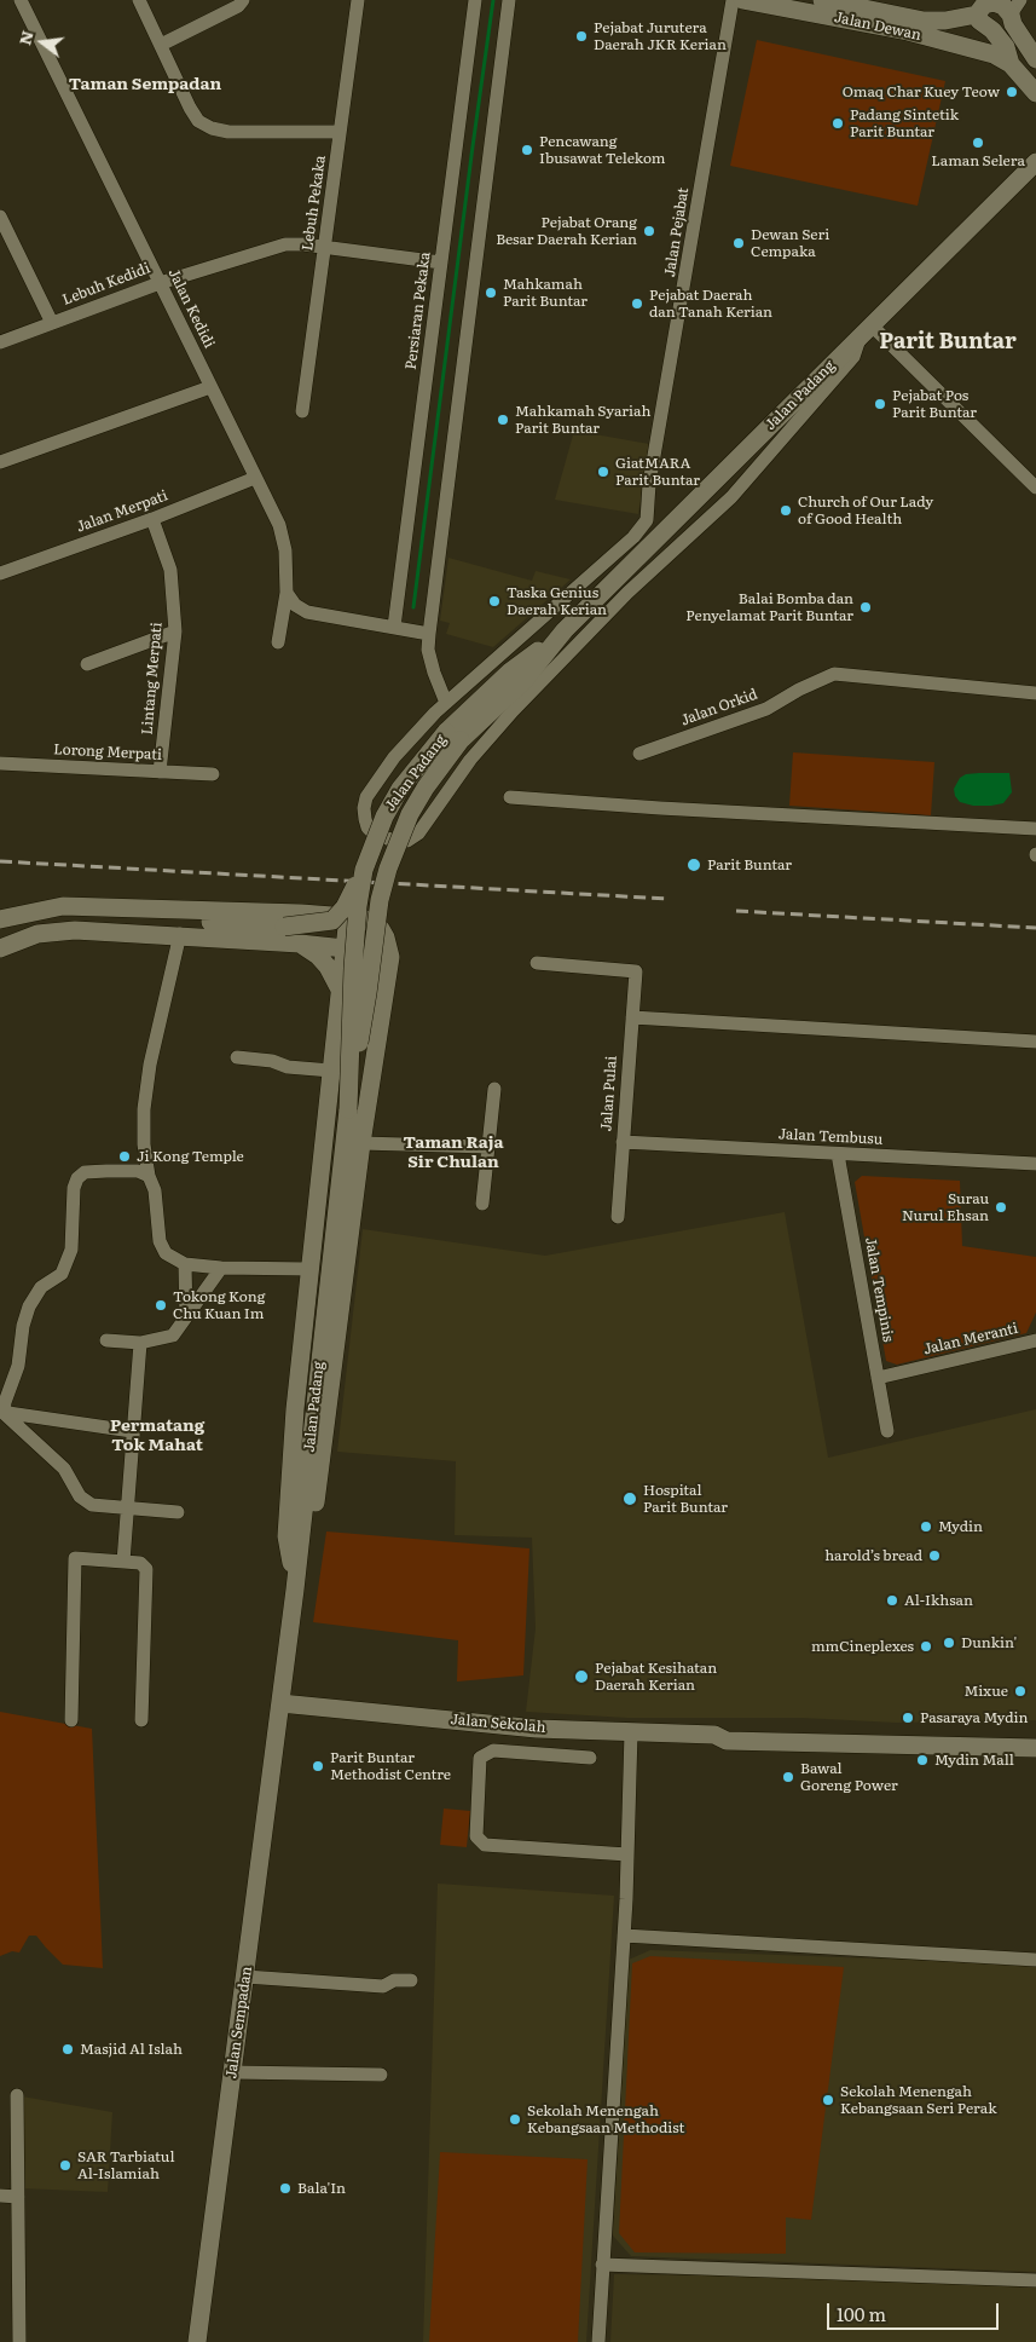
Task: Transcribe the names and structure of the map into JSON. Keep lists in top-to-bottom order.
{
  "streets": {
    "street": [
      "Jalan Dewan",
      "Lebuh Pekaka",
      "Jalan Pejabat",
      "Lebuh Kedidi",
      "Jalan Kedidi",
      "Persiaran Pekaka",
      "Jalan Padang",
      "Jalan Merpati",
      "Lintang Merpati",
      "Jalan Orkid",
      "Lorong Merpati",
      "Jalan Pulai",
      "Jalan Tembusu",
      "Jalan Tempinis",
      "Jalan Meranti",
      "Jalan Sekolah",
      "Jalan Sempadan"
    ]
  },
  "crossings": [
    ["Lebuh Pekaka", "Lebuh Kedidi"],
    ["Lebuh Kedidi", "Jalan Kedidi"],
    ["Lebuh Kedidi", "Persiaran Pekaka"],
    ["Jalan Kedidi", "Jalan Merpati"],
    ["Jalan Padang", "Jalan Sekolah"],
    ["Jalan Padang", "Jalan Sempadan"],
    ["Jalan Merpati", "Lintang Merpati"],
    ["Lintang Merpati", "Lorong Merpati"],
    ["Jalan Pulai", "Jalan Tembusu"],
    ["Jalan Tembusu", "Jalan Tempinis"],
    ["Jalan Tempinis", "Jalan Meranti"],
    ["Jalan Sekolah", "Jalan Sempadan"]
  ],
  "districts": [
    "Taman Sempadan",
    "Parit Buntar",
    "Taman Raja Sir Chulan",
    "Permatang Tok Mahat"
  ],
  "places": [
    "Pejabat Jurutera Daerah JKR Kerian",
    "Omaq Char Kuey Teow",
    "Padang Sintetik Parit Buntar",
    "Laman Selera",
    "Pencawang Ibusawat Telekom",
    "Pejabat Orang Besar Daerah Kerian",
    "Dewan Seri Cempaka",
    "Mahkamah Parit Buntar",
    "Pejabat Daerah dan Tanah Kerian",
    "Pejabat Pos Parit Buntar",
    "Mahkamah Syariah Parit Buntar",
    "GiatMARA Parit Buntar",
    "Church of Our Lady of Good Health",
    "Taska Genius Daerah Kerian",
    "Balai Bomba dan Penyelamat Parit Buntar",
    "Parit Buntar",
    "Ji Kong Temple",
    "Surau Nurul Ehsan",
    "Tokong Kong Chu Kuan Im",
    "Hospital Parit Buntar",
    "Mydin",
    "harold’s bread",
    "Al-Ikhsan",
    "Dunkin'",
    "mmCineplexes",
    "Pejabat Kesihatan Daerah Kerian",
    "Mixue",
    "Pasaraya Mydin",
    "Mydin Mall",
    "Parit Buntar Methodist Centre",
    "Bawal Goreng Power",
    "Masjid Al Islah",
    "Sekolah Menengah Kebangsaan Seri Perak",
    "Sekolah Menengah Kebangsaan Methodist",
    "SAR Tarbiatul Al-Islamiah",
    "Bala'In"
  ],
  "scale_bar": "100 m",
  "north": "left"
}
